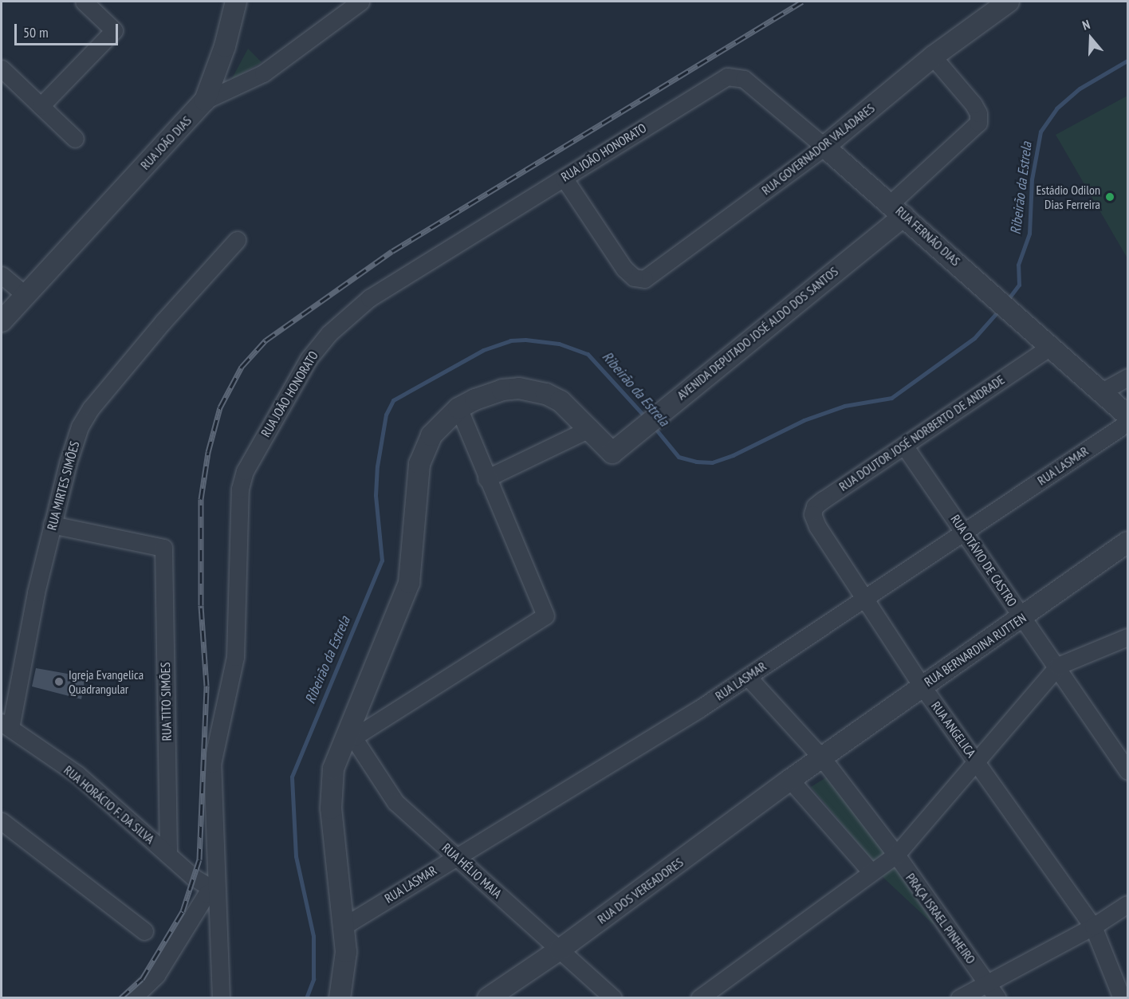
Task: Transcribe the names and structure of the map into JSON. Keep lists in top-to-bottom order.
{
  "streets": {
    "street": [
      "RUA JOÃO DIAS",
      "RUA GOVERNADOR VALADARES",
      "RUA JOÃO HONORATO",
      "RUA FERNÃO DIAS",
      "AVENIDA DEPUTADO JOSÉ ALDO DOS SANTOS",
      "RUA DOUTOR JOSÉ NORBERTO DE ANDRADE",
      "RUA LASMAR",
      "RUA MIRTES SIMÕES",
      "RUA OTÁVIO DE CASTRO",
      "RUA BERNARDINA RUTTEN",
      "RUA TITO SIMÕES",
      "RUA ANGELICA",
      "RUA HORÁCIO F. DA SILVA",
      "RUA HÉLIO MAIA",
      "RUA DOS VEREADORES",
      "PRAÇA ISRAEL PINHEIRO"
    ]
  },
  "crossings": [
    ["RUA GOVERNADOR VALADARES", "RUA JOÃO HONORATO"],
    ["RUA GOVERNADOR VALADARES", "RUA FERNÃO DIAS"],
    ["RUA JOÃO HONORATO", "RUA FERNÃO DIAS"],
    ["RUA JOÃO HONORATO", "RUA HORÁCIO F. DA SILVA"],
    ["RUA FERNÃO DIAS", "AVENIDA DEPUTADO JOSÉ ALDO DOS SANTOS"],
    ["RUA FERNÃO DIAS", "RUA DOUTOR JOSÉ NORBERTO DE ANDRADE"],
    ["AVENIDA DEPUTADO JOSÉ ALDO DOS SANTOS", "RUA LASMAR"],
    ["AVENIDA DEPUTADO JOSÉ ALDO DOS SANTOS", "RUA HÉLIO MAIA"],
    ["RUA DOUTOR JOSÉ NORBERTO DE ANDRADE", "RUA OTÁVIO DE CASTRO"],
    ["RUA DOUTOR JOSÉ NORBERTO DE ANDRADE", "RUA ANGELICA"],
    ["RUA LASMAR", "RUA OTÁVIO DE CASTRO"],
    ["RUA LASMAR", "RUA ANGELICA"],
    ["RUA LASMAR", "RUA HÉLIO MAIA"],
    ["RUA LASMAR", "PRAÇA ISRAEL PINHEIRO"],
    ["RUA MIRTES SIMÕES", "RUA TITO SIMÕES"],
    ["RUA MIRTES SIMÕES", "RUA HORÁCIO F. DA SILVA"],
    ["RUA OTÁVIO DE CASTRO", "RUA BERNARDINA RUTTEN"],
    ["RUA BERNARDINA RUTTEN", "RUA ANGELICA"],
    ["RUA BERNARDINA RUTTEN", "PRAÇA ISRAEL PINHEIRO"],
    ["RUA TITO SIMÕES", "RUA HORÁCIO F. DA SILVA"],
    ["RUA HÉLIO MAIA", "RUA DOS VEREADORES"]
  ],
  "water": ["Ribeirão da Estrela"],
  "places": ["Estádio Odilon Dias Ferreira", "Igreja Evangelica Quadrangular"],
  "scale_bar": "50 m",
  "north": "top"
}
